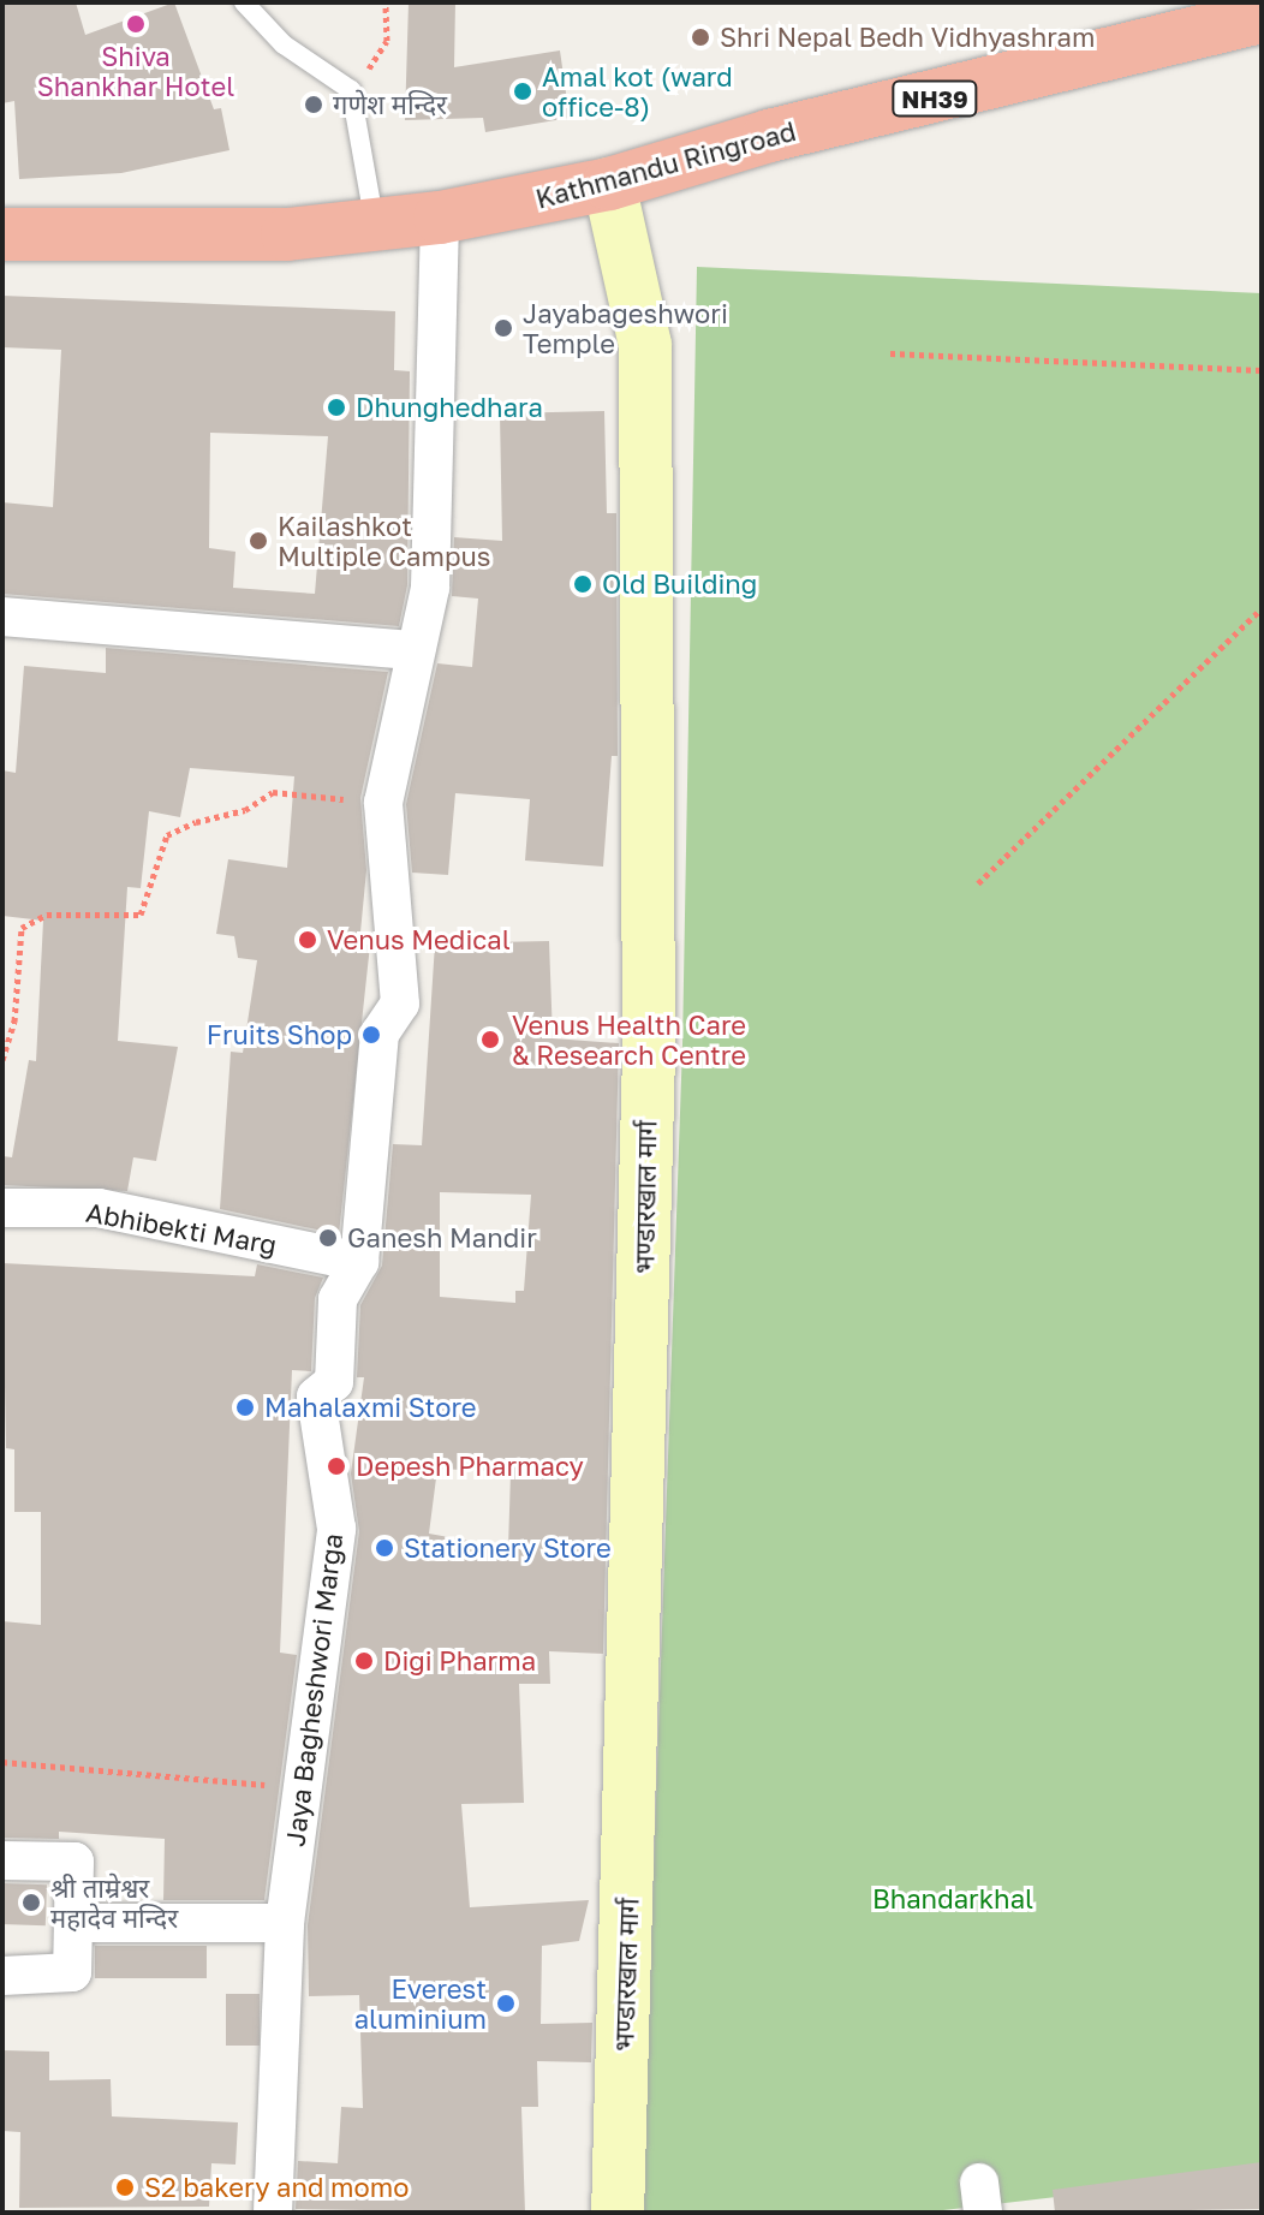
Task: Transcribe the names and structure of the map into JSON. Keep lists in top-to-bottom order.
{
  "streets": {
    "highway": ["NH39", "Kathmandu Ringroad"],
    "main road": ["भण्डारखाल मार्ग"],
    "street": ["Abhibekti Marg", "Jaya Bagheshwori Marga"]
  },
  "crossings": [
    ["Kathmandu Ringroad", "भण्डारखाल मार्ग"],
    ["Kathmandu Ringroad", "Jaya Bagheshwori Marga"],
    ["Abhibekti Marg", "Jaya Bagheshwori Marga"]
  ],
  "parks": ["Bhandarkhal"],
  "places": [
    "Shiva Shankhar Hotel",
    "Shri Nepal Bedh Vidhyashram",
    "Amal kot (ward office-8)",
    "गणेश मन्दिर",
    "Jayabageshwori Temple",
    "Dhunghedhara",
    "Kailashkot Multiple Campus",
    "Old Building",
    "Venus Medical",
    "Fruits Shop",
    "Venus Health Care & Research Centre",
    "Ganesh Mandir",
    "Mahalaxmi Store",
    "Depesh Pharmacy",
    "Stationery Store",
    "Digi Pharma",
    "श्री ताम्रेश्वर महादेव मन्दिर",
    "Everest aluminium",
    "S2 bakery and momo"
  ]
}
